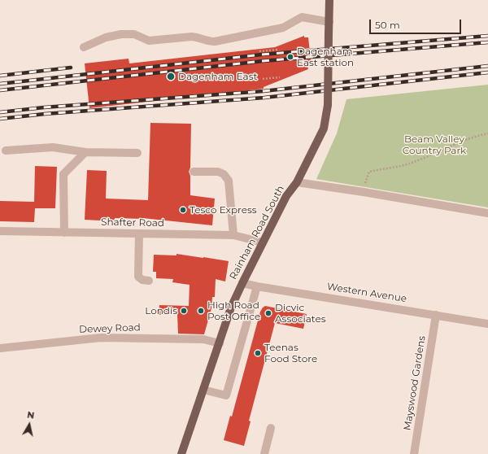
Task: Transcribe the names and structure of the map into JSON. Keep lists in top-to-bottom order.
{
  "streets": {
    "main road": ["Rainham Road South"],
    "street": [
      "Shafter Road",
      "Western Avenue",
      "Dewey Road",
      "Mayswood Gardens"
    ]
  },
  "crossings": [
    ["Shafter Road", "Rainham Road South"],
    ["Rainham Road South", "Western Avenue"],
    ["Rainham Road South", "Dewey Road"],
    ["Western Avenue", "Mayswood Gardens"]
  ],
  "parks": ["Beam Valley Country Park"],
  "places": [
    "Dagenham East station",
    "Dagenham East",
    "Tesco Express",
    "Londis",
    "High Road Post Office",
    "Dicvic Associates",
    "Teenas Food Store"
  ],
  "scale_bar": "50 m",
  "north": "top"
}
